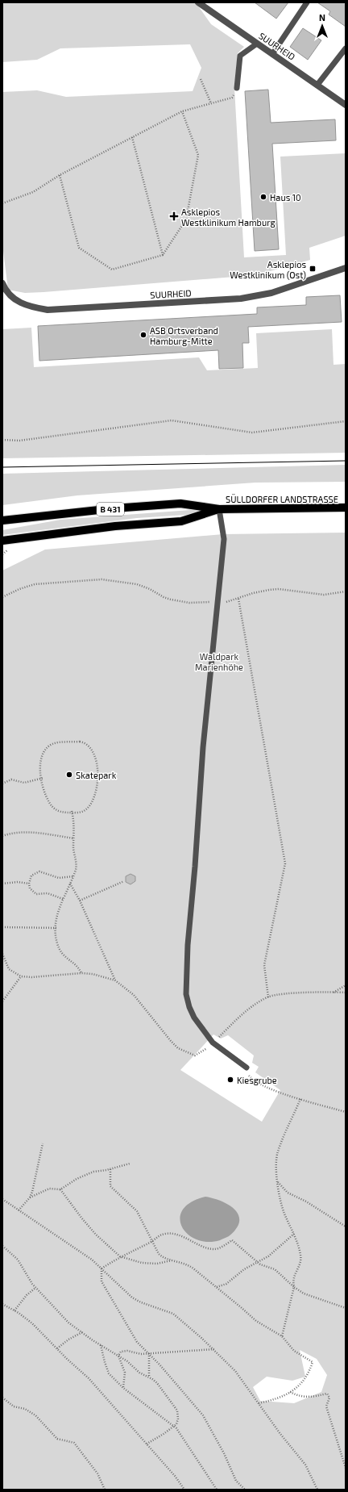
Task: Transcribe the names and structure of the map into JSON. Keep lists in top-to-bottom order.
{
  "streets": {
    "main road": ["SÜLLDORFER LANDSTRASSE", "B 431"],
    "street": ["SUURHEID"]
  },
  "parks": ["Waldpark Marienhöhe"],
  "places": {
    "other": [
      "Haus 10",
      "ASB Ortsverband Hamburg-Mitte",
      "Skatepark",
      "Kiesgrube"
    ],
    "health": ["Asklepios Westklinikum Hamburg"],
    "transit": ["Asklepios Westklinikum (Ost)"]
  },
  "north": "top"
}
